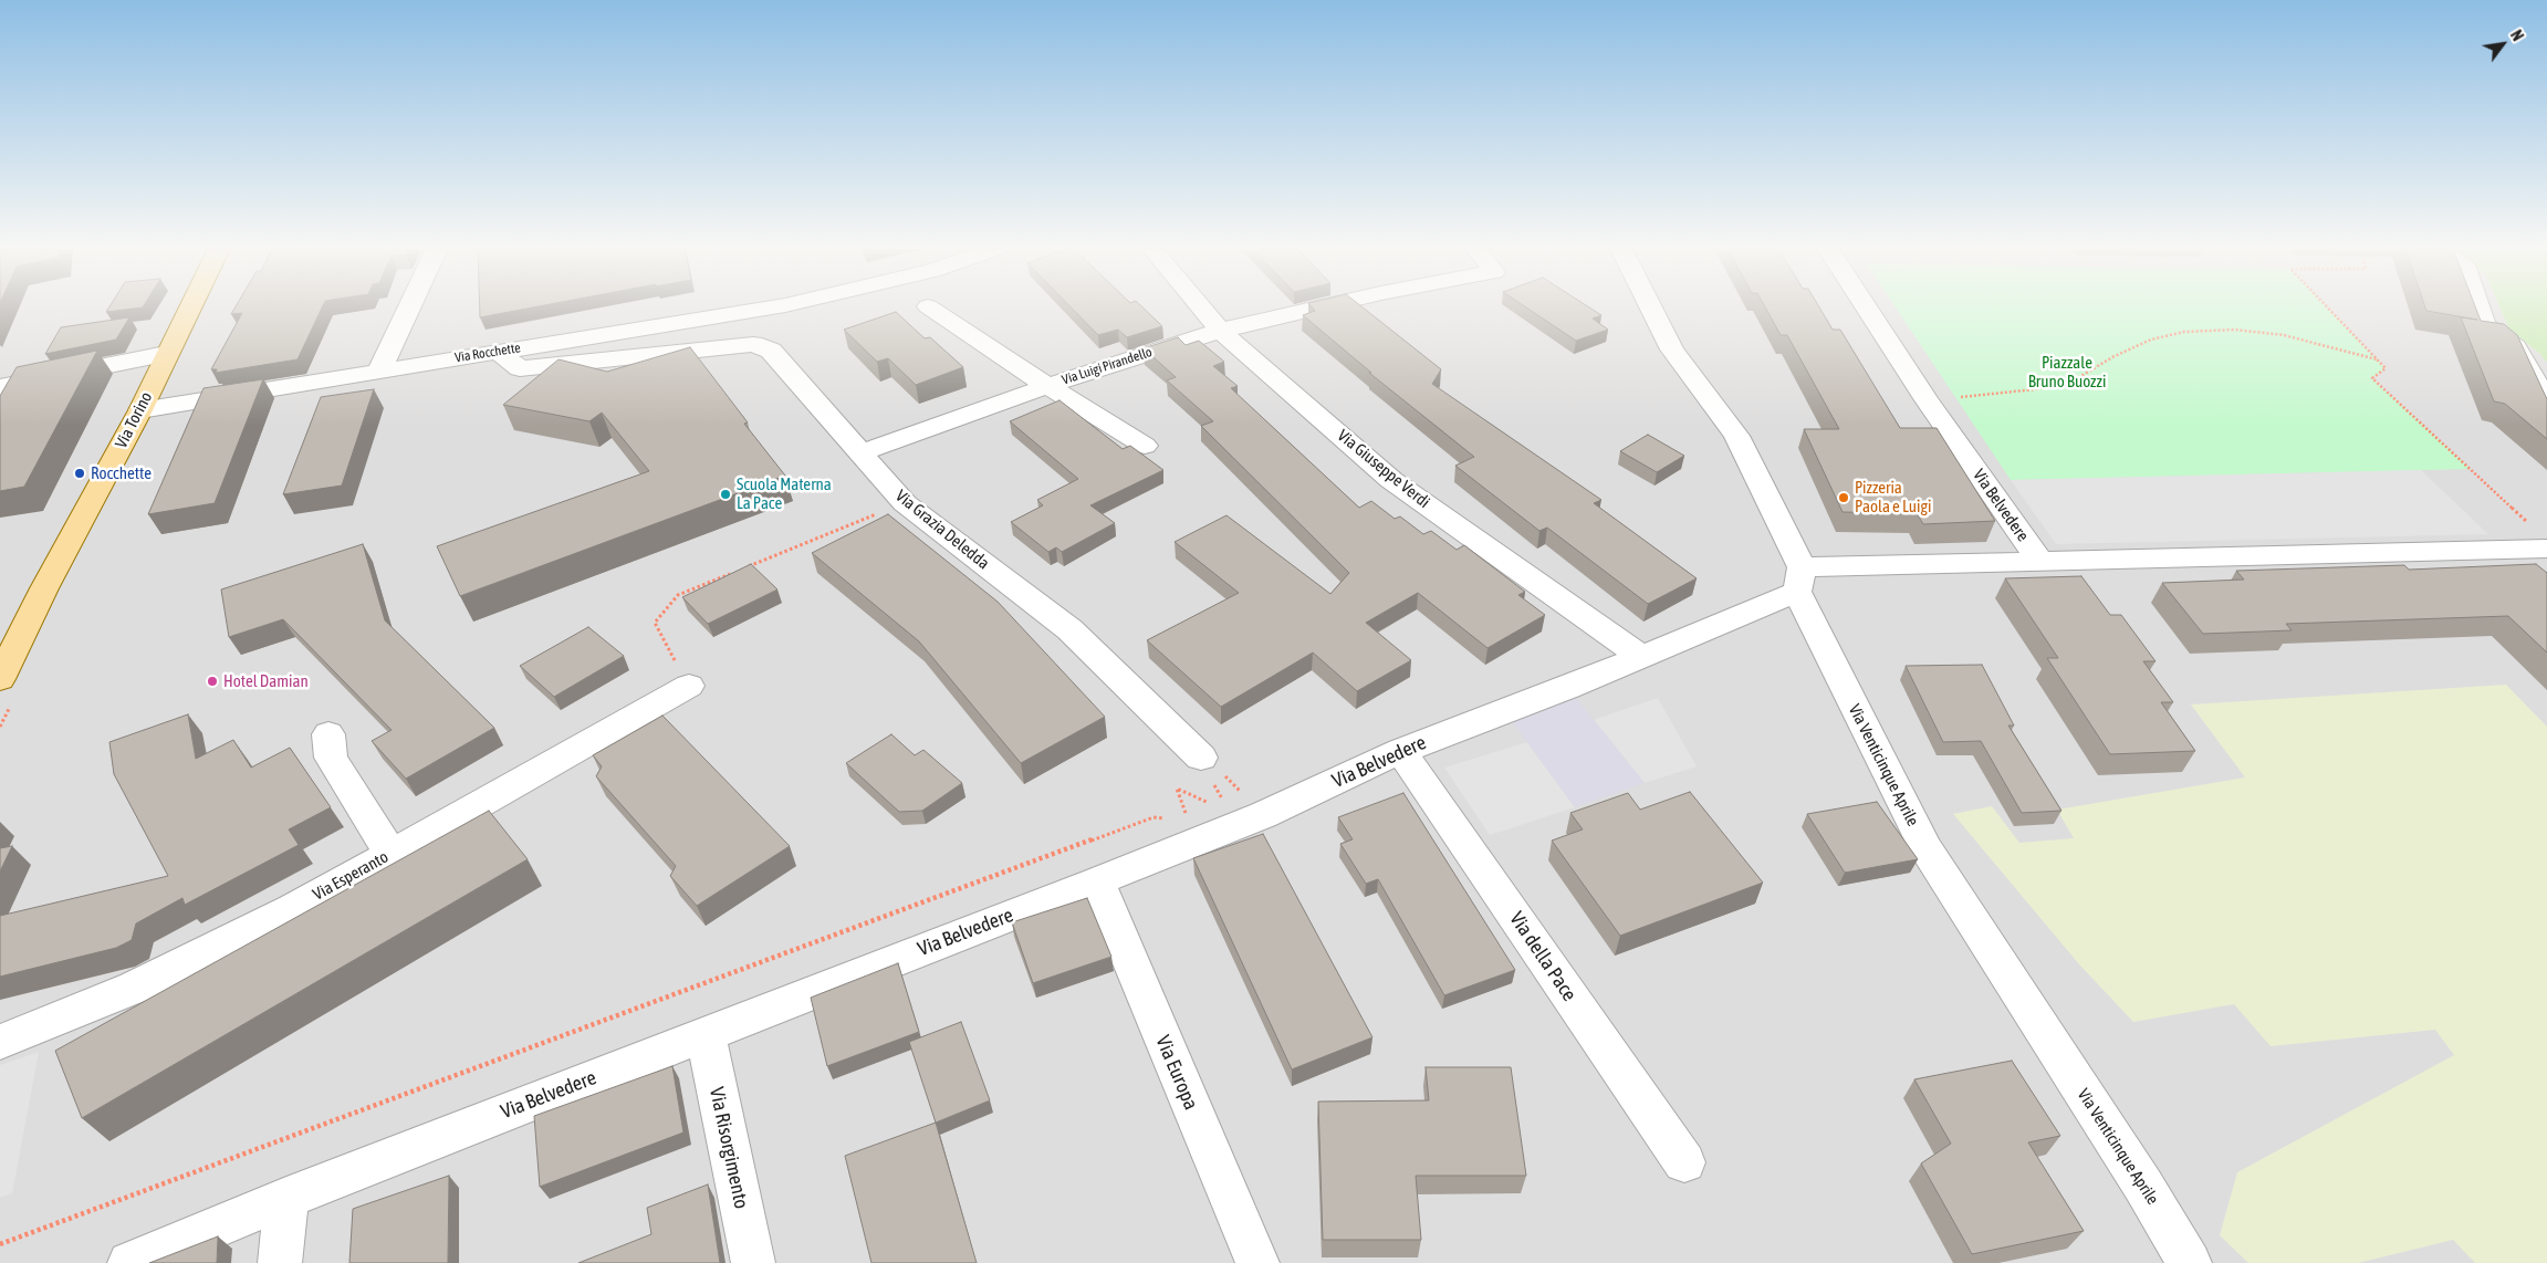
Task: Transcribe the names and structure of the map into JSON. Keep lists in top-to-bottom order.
{
  "streets": {
    "main road": ["Via Torino"],
    "street": [
      "Via Rocchette",
      "Via Luigi Pirandello",
      "Via Giuseppe Verdi",
      "Via Belvedere",
      "Via Grazia Deledda",
      "Via Venticinque Aprile",
      "Via Esperanto",
      "Via della Pace",
      "Via Europa",
      "Via Risorgimento"
    ]
  },
  "crossings": [
    ["Via Rocchette", "Via Torino"],
    ["Via Rocchette", "Via Grazia Deledda"],
    ["Via Luigi Pirandello", "Via Giuseppe Verdi"],
    ["Via Luigi Pirandello", "Via Grazia Deledda"],
    ["Via Giuseppe Verdi", "Via Belvedere"],
    ["Via Belvedere", "Via Venticinque Aprile"],
    ["Via Belvedere", "Via della Pace"],
    ["Via Belvedere", "Via Europa"],
    ["Via Belvedere", "Via Risorgimento"]
  ],
  "parks": ["Piazzale Bruno Buozzi"],
  "places": [
    "Rocchette",
    "Scuola Materna La Pace",
    "Pizzeria Paola e Luigi",
    "Hotel Damian"
  ],
  "north": "top right"
}
